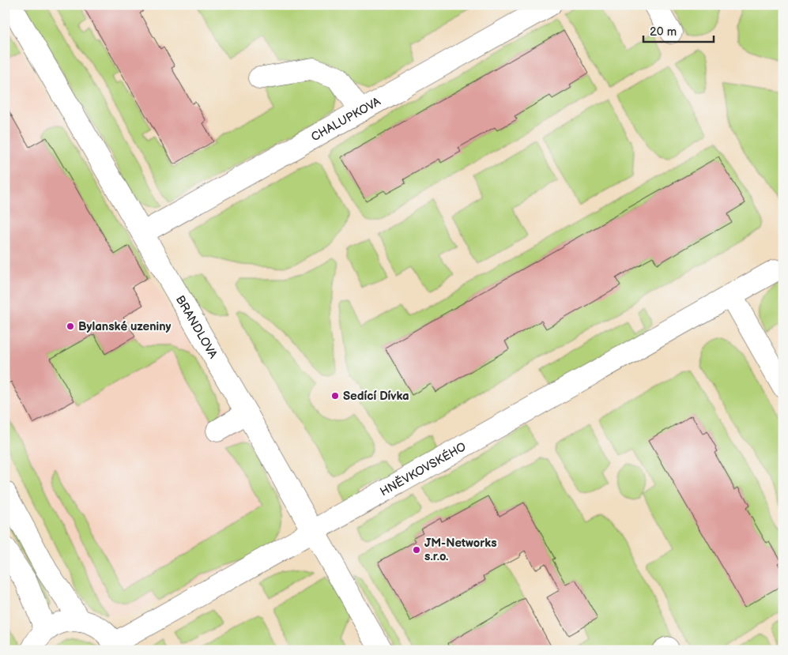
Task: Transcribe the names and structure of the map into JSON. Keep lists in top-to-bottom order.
{
  "streets": {
    "street": ["CHALUPKOVA", "BRANDLOVA", "HNĚVKOVSKÉHO"]
  },
  "crossings": [
    ["CHALUPKOVA", "BRANDLOVA"],
    ["BRANDLOVA", "HNĚVKOVSKÉHO"]
  ],
  "places": ["Bylanské uzeniny", "Sedící Dívka", "JM-Networks s.r.o."],
  "scale_bar": "20 m"
}
